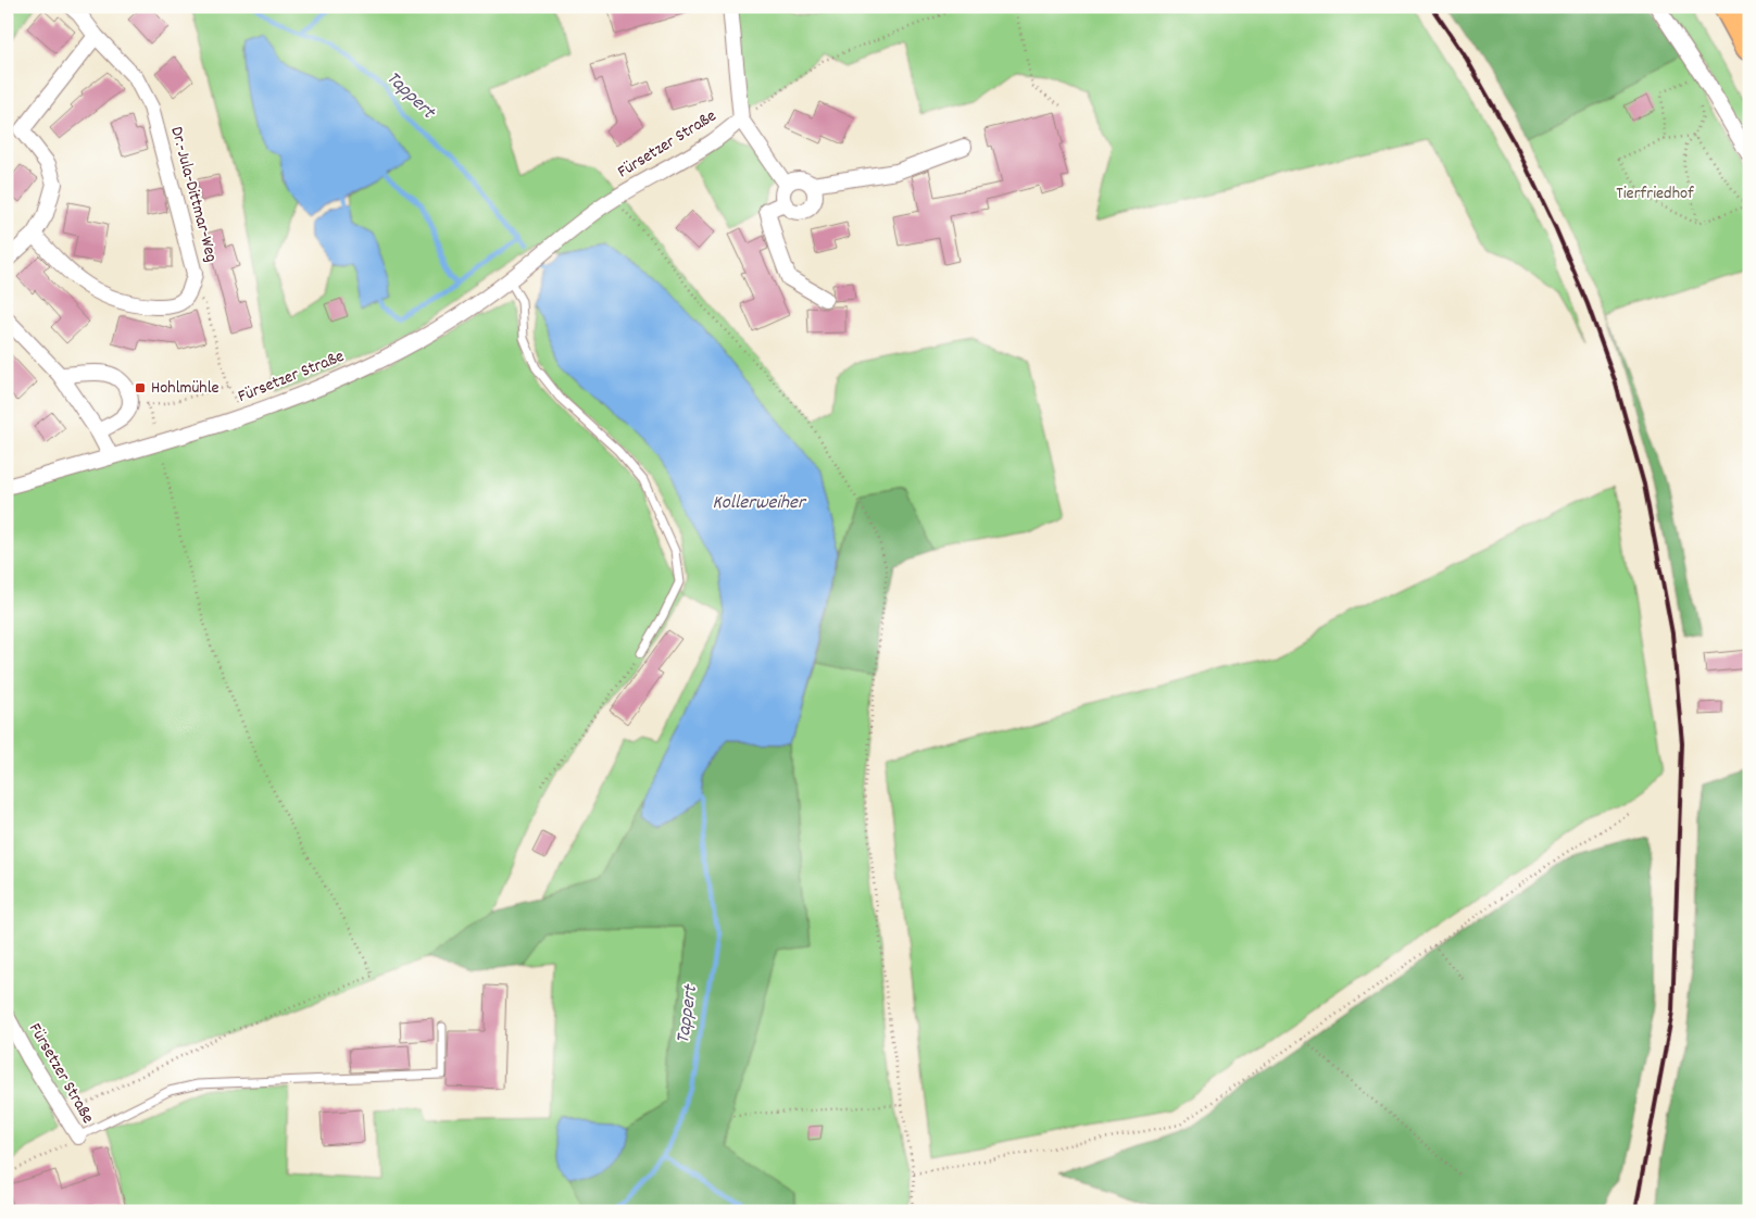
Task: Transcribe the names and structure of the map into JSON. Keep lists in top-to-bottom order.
{
  "streets": {
    "street": ["Fürsetzer Straße", "Dr.-Jula-Dittmar-Weg"]
  },
  "water": ["Tappert", "Kollerweiher"],
  "parks": ["Tierfriedhof"],
  "places": {
    "transit": ["Hohlmühle"]
  }
}
